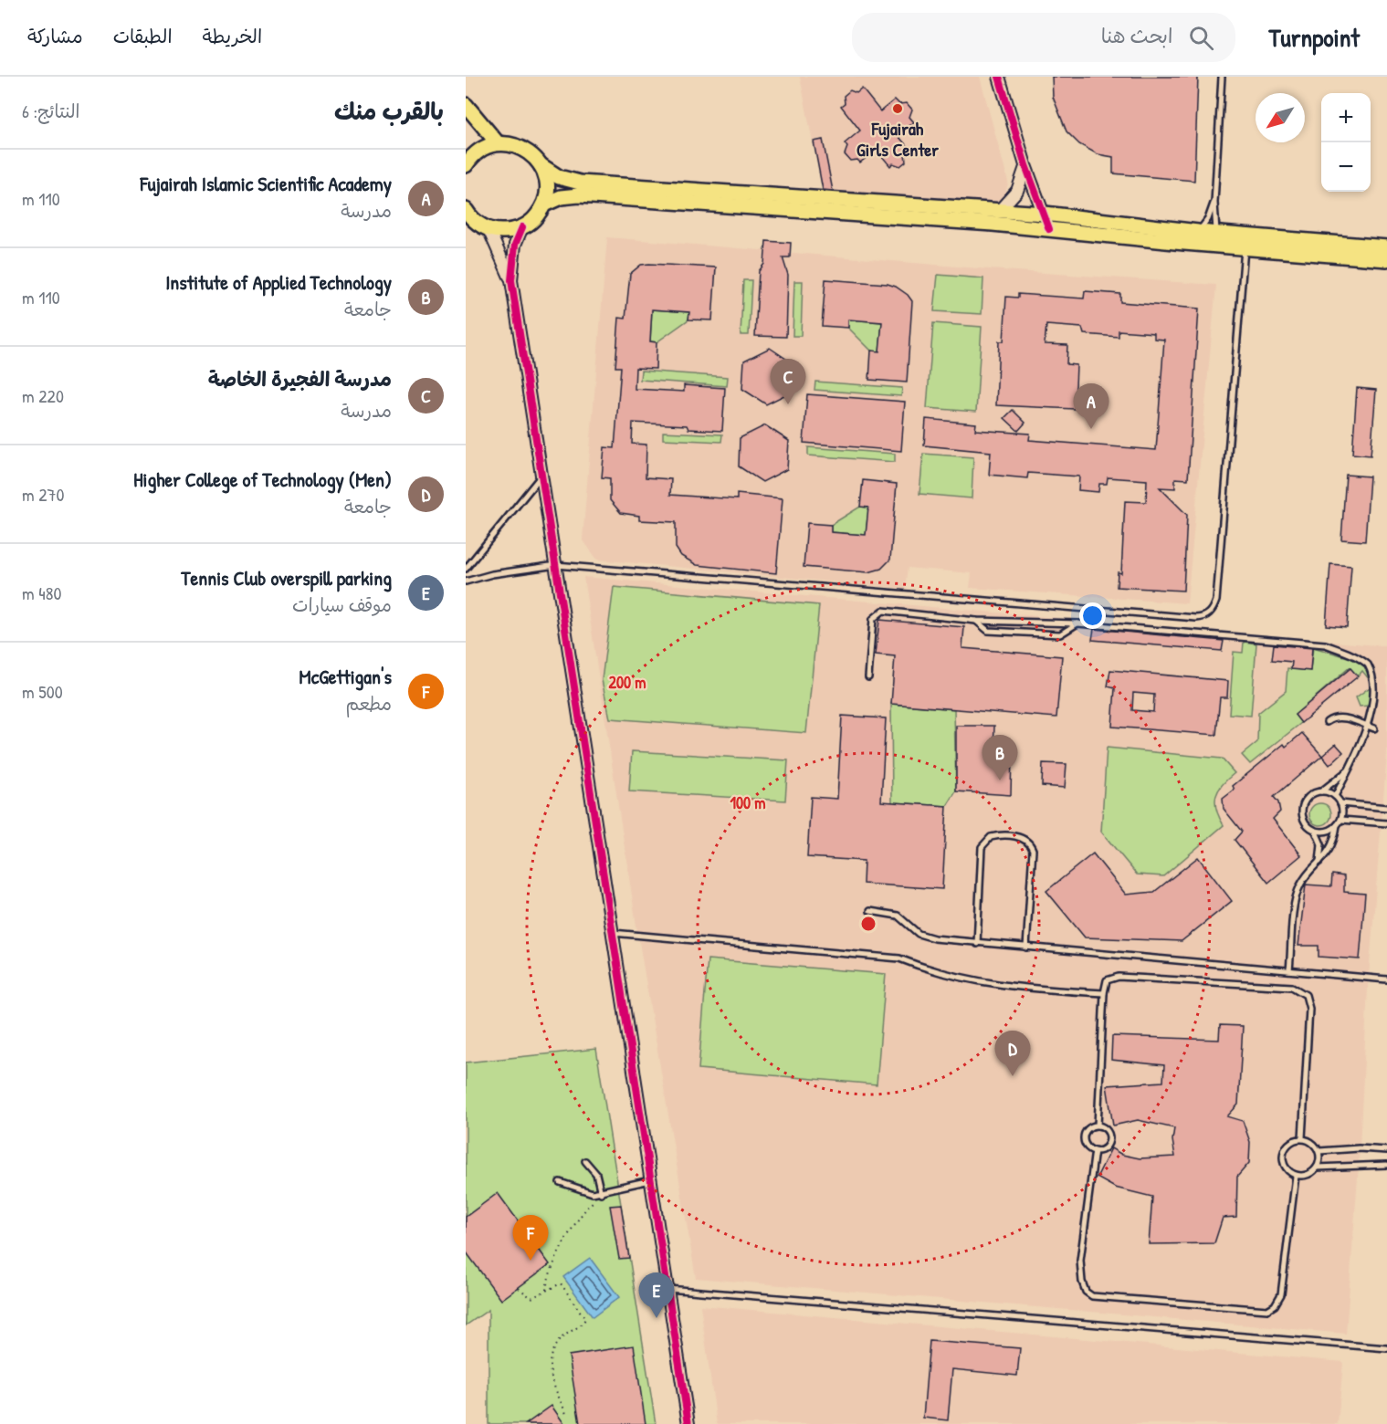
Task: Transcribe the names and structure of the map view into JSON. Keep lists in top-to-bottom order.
{
  "places": ["Fujairah Girls Center"],
  "north": "bottom left",
  "page": {
    "header": "Turnpoint",
    "search": "ابحث هنا",
    "nav": ["الخريطة", "الطبقات", "مشاركة"],
    "heading": ["بالقرب منك", "النتائج: 6"],
    "map_buttons": ["+", "−"],
    "list": [
      {
        "mark": "A",
        "name": "Fujairah Islamic Scientific Academy",
        "note": "مدرسة",
        "value": "110 m"
      },
      {
        "mark": "B",
        "name": "Institute of Applied Technology",
        "note": "جامعة",
        "value": "110 m"
      },
      {
        "mark": "C",
        "name": "مدرسة الفجيرة الخاصة",
        "note": "مدرسة",
        "value": "220 m"
      },
      {
        "mark": "D",
        "name": "Higher College of Technology (Men)",
        "note": "جامعة",
        "value": "270 m"
      },
      {
        "mark": "E",
        "name": "Tennis Club overspill parking",
        "note": "موقف سيارات",
        "value": "480 m"
      },
      {
        "mark": "F",
        "name": "McGettigan's",
        "note": "مطعم",
        "value": "500 m"
      }
    ],
    "pins": [
      "C",
      "A",
      "B",
      "D",
      "F",
      "E"
    ]
  },
  "rings": ["200 m", "100 m"]
}
